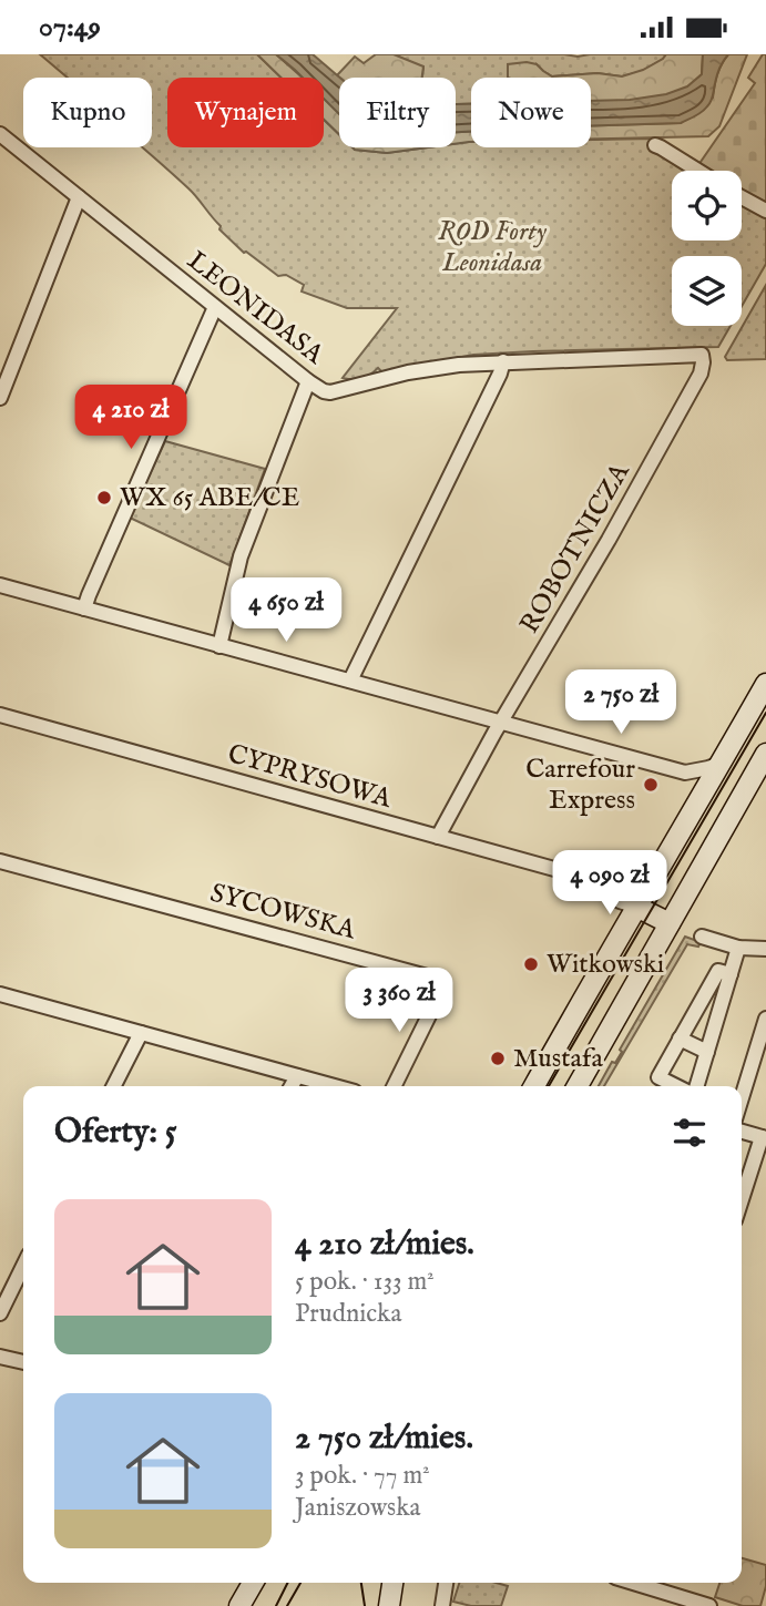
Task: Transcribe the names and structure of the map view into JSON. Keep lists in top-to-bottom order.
{
  "streets": {
    "street": [
      "LEONIDASA",
      "ROBOTNICZA",
      "CYPRYSOWA",
      "SYCOWSKA"
    ]
  },
  "crossings": [
    ["LEONIDASA", "ROBOTNICZA"],
    ["ROBOTNICZA", "CYPRYSOWA"]
  ],
  "parks": ["ROD Forty Leonidasa"],
  "places": [
    "WX 65 ABE/CE",
    "Carrefour Express",
    "Witkowski",
    "Mustafa"
  ],
  "page": {
    "status": "07:49",
    "chip": [
      "Kupno",
      "Wynajem",
      "Filtry",
      "Nowe"
    ],
    "price": [
      "4 210 zł",
      "4 650 zł",
      "2 750 zł",
      "4 090 zł",
      "3 360 zł"
    ],
    "heading": "Oferty: 5",
    "list": [
      {
        "name": "4 210 zł/mies.",
        "note": "5 pok. · 133 m² · Prudnicka"
      },
      {
        "name": "2 750 zł/mies.",
        "note": "3 pok. · 77 m² · Janiszowska"
      }
    ]
  }
}
